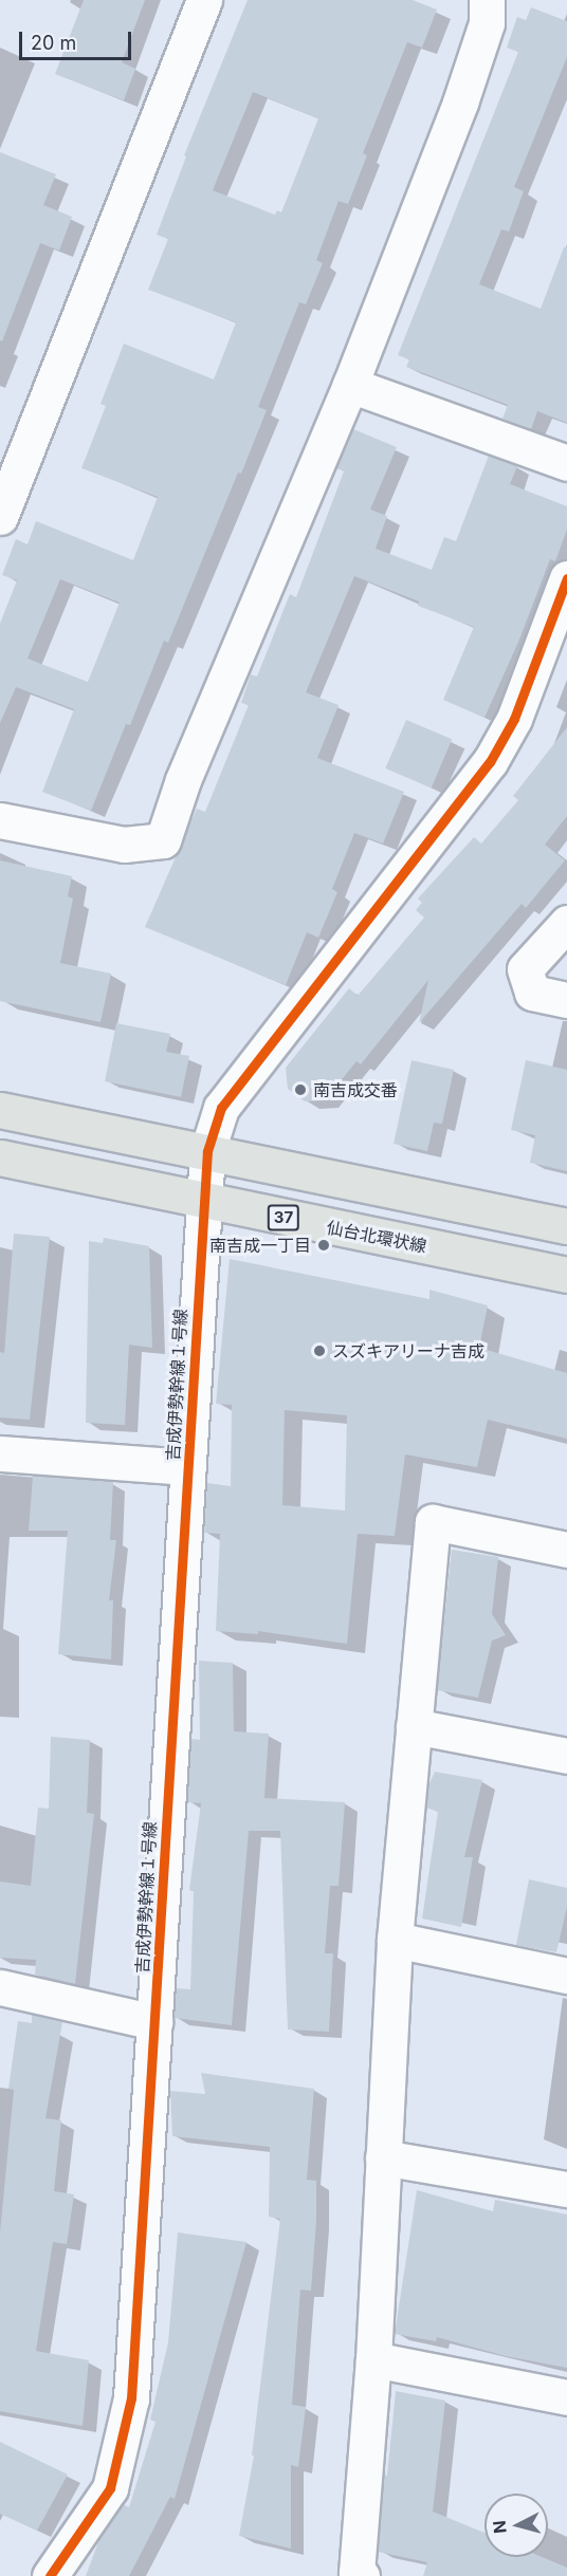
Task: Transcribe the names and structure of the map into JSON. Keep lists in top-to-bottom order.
{
  "streets": {
    "main road": ["37", "仙台北環状線"],
    "street": ["吉成伊勢幹線１号線"]
  },
  "crossings": [
    ["仙台北環状線", "吉成伊勢幹線１号線"]
  ],
  "places": ["南吉成交番", "南吉成一丁目", "スズキアリーナ吉成"],
  "scale_bar": "20 m",
  "north": "left"
}
